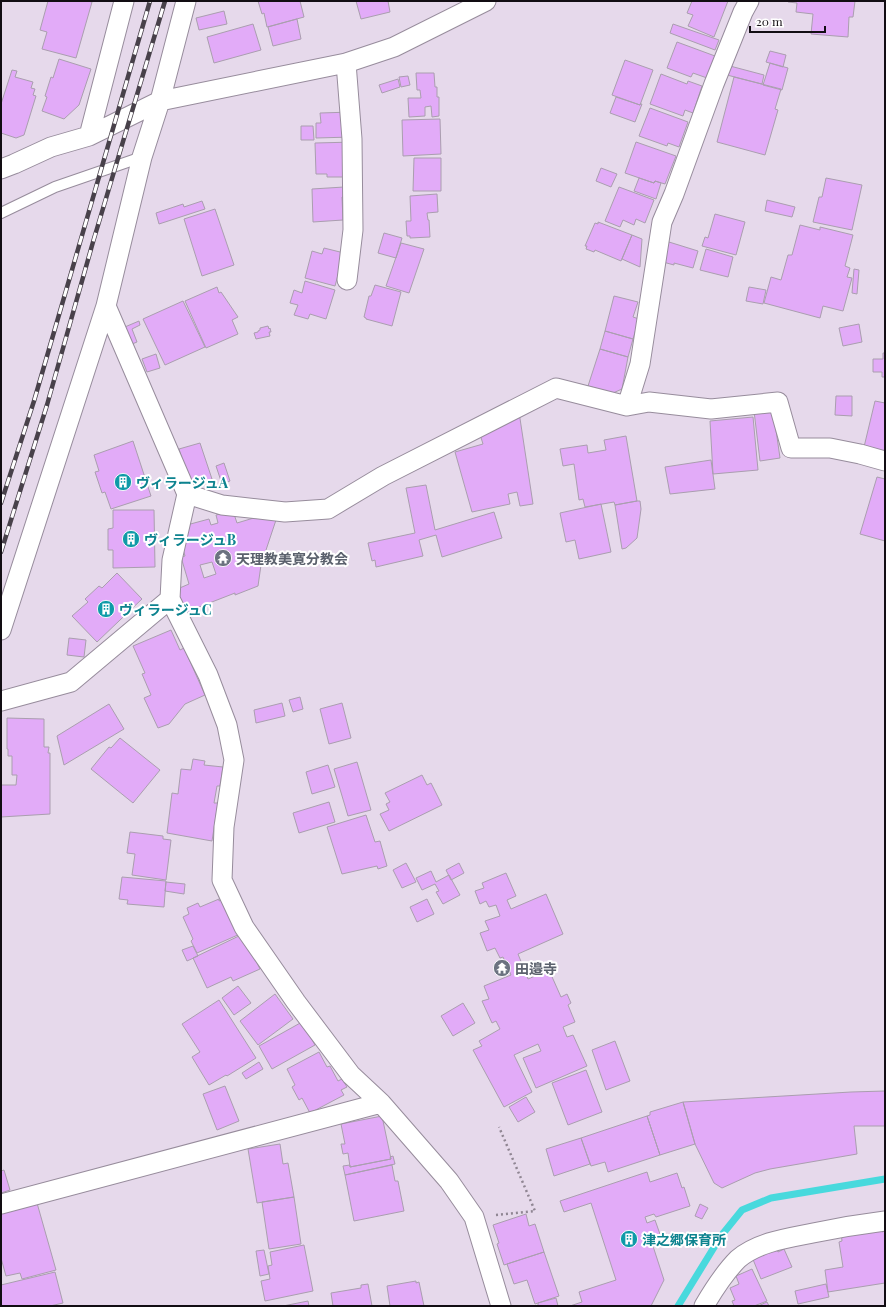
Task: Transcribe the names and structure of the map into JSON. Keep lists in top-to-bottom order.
{
  "places": {
    "building": [
      "ヴィラージュA",
      "ヴィラージュB",
      "ヴィラージュC",
      "津之郷保育所"
    ],
    "temple": ["天理教美寛分教会", "田邉寺"]
  },
  "scale_bar": "20 m"
}
